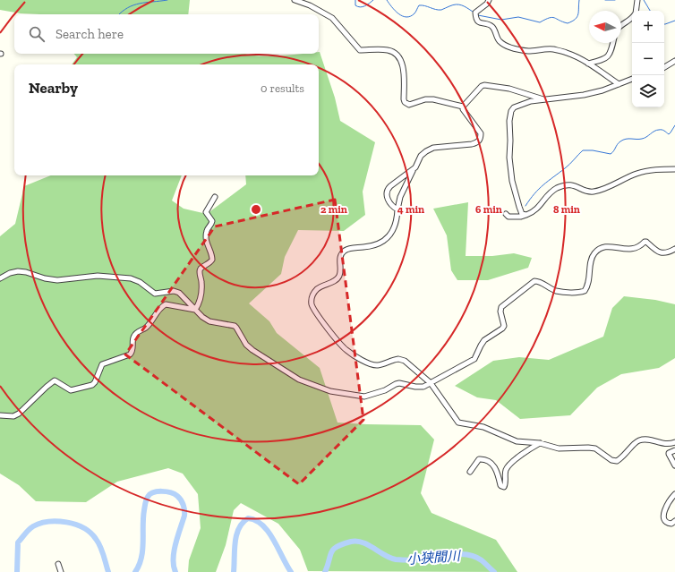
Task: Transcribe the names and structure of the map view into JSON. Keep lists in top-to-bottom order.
{
  "water": ["小狭間川"],
  "north": "left",
  "page": {
    "map_buttons": ["+", "−"],
    "search": "Search here",
    "heading": ["Nearby", "0 results"]
  },
  "rings": [
    "2 min",
    "4 min",
    "6 min",
    "8 min"
  ]
}
